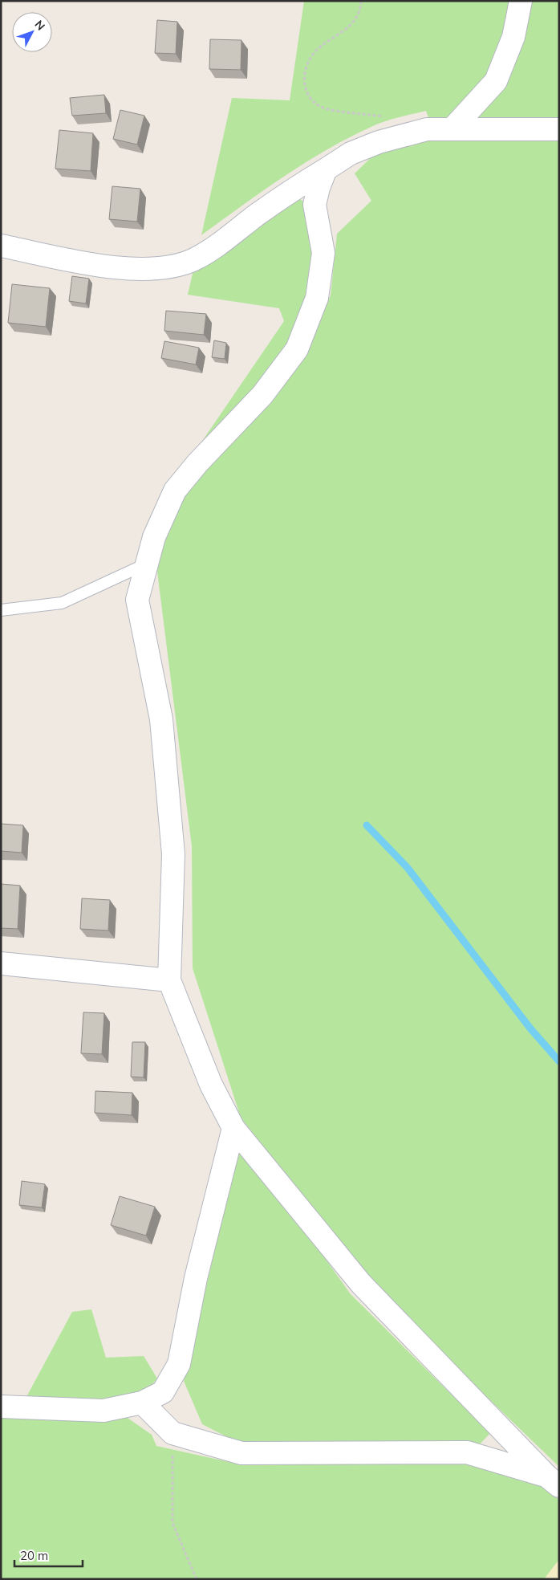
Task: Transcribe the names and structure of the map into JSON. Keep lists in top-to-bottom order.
{
  "scale_bar": "20 m",
  "north": "top right"
}
